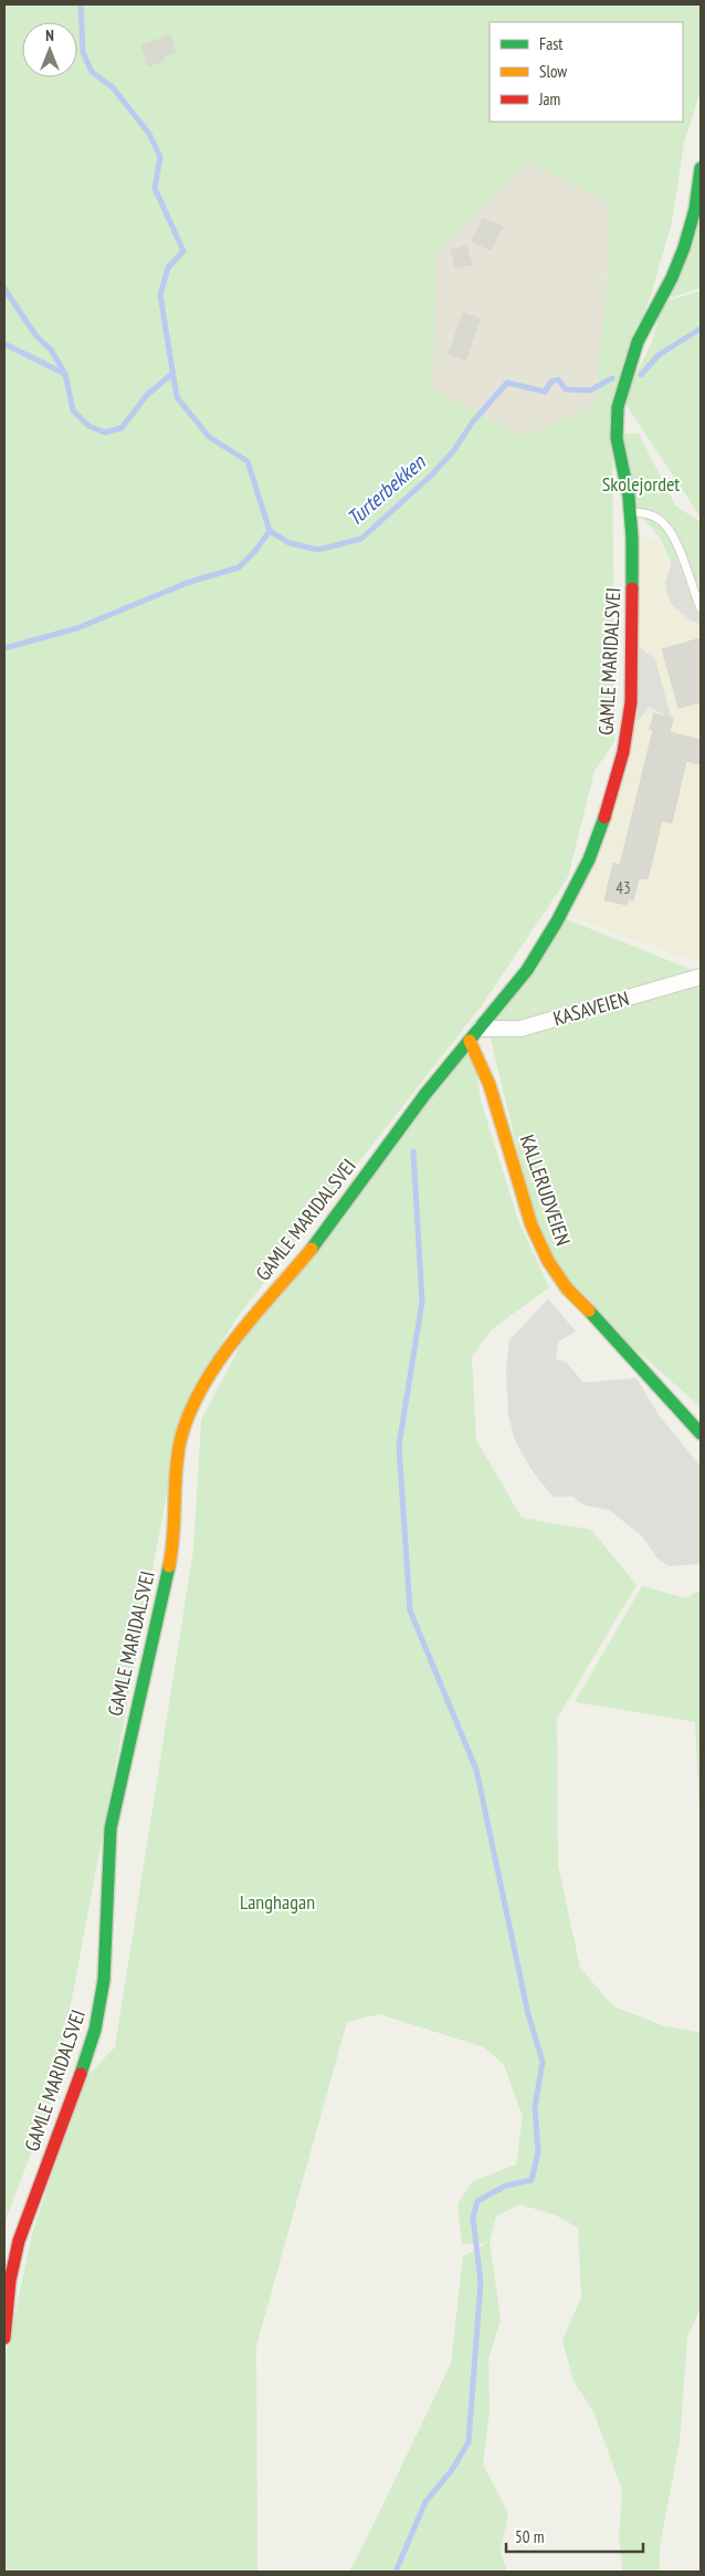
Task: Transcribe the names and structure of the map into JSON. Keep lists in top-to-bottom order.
{
  "streets": {
    "street": ["GAMLE MARIDALSVEI", "KASAVEIEN", "KALLERUDVEIEN"]
  },
  "crossings": [
    ["GAMLE MARIDALSVEI", "KASAVEIEN"],
    ["GAMLE MARIDALSVEI", "KALLERUDVEIEN"],
    ["KASAVEIEN", "KALLERUDVEIEN"]
  ],
  "water": ["Turterbekken"],
  "parks": ["Skolejordet", "Langhagan"],
  "house_numbers": ["43"],
  "legend": ["Fast", "Slow", "Jam"],
  "scale_bar": "50 m",
  "north": "top"
}
